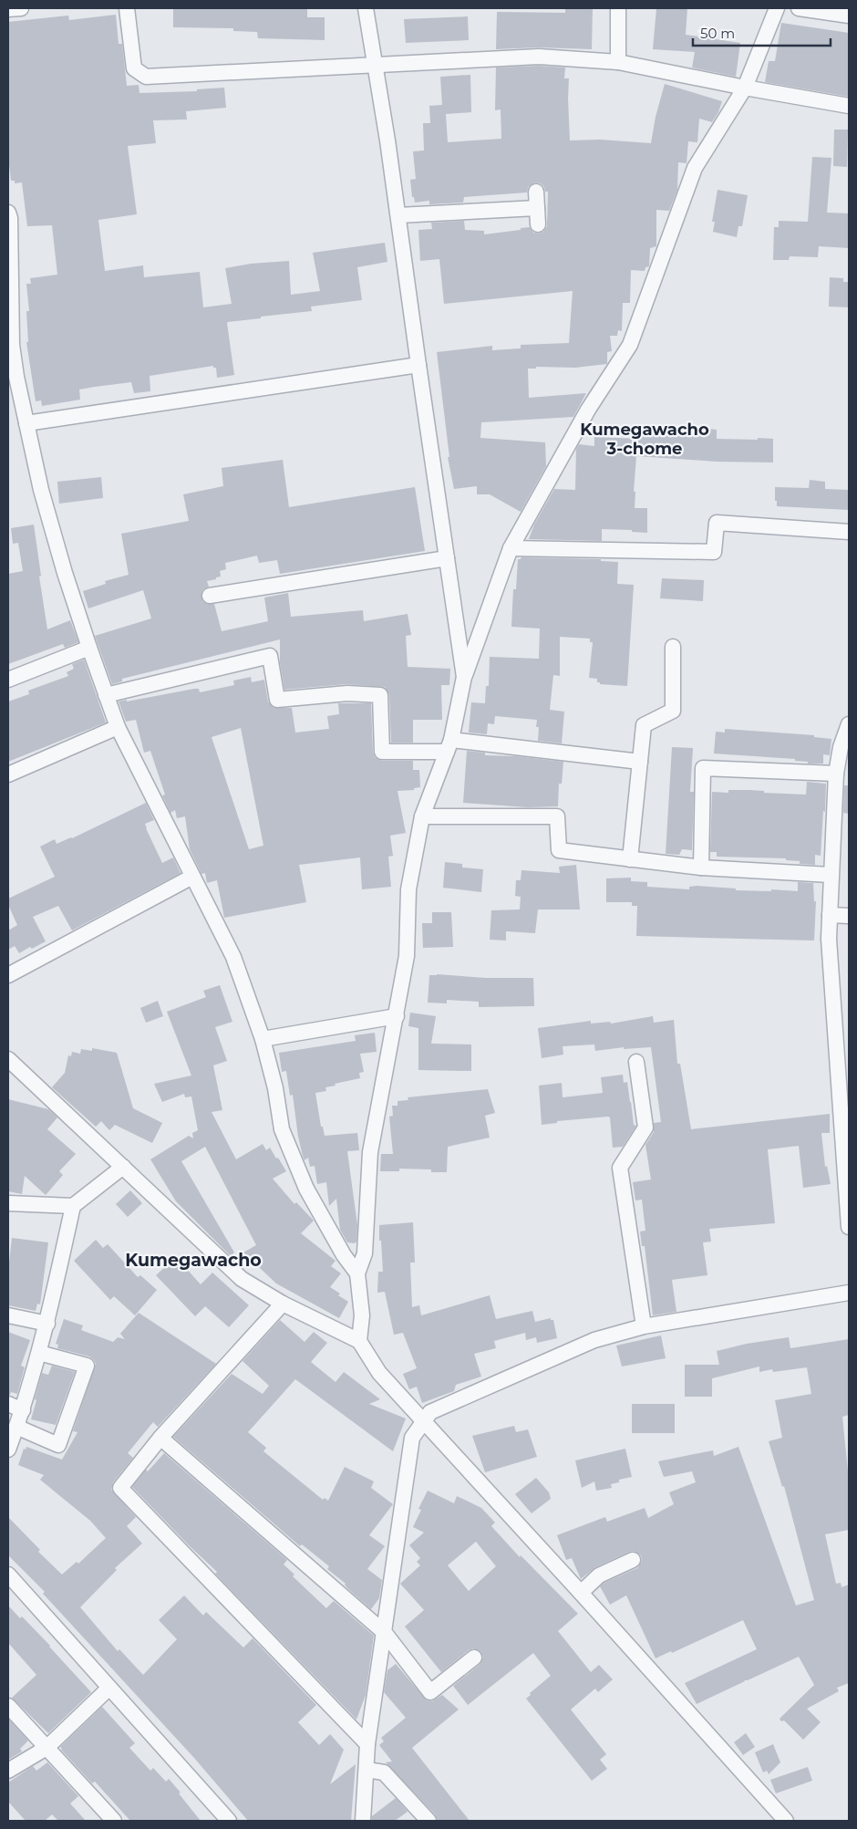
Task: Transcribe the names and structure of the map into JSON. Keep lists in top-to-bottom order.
{
  "districts": ["Kumegawacho 3-chome", "Kumegawacho"],
  "scale_bar": "50 m"
}
